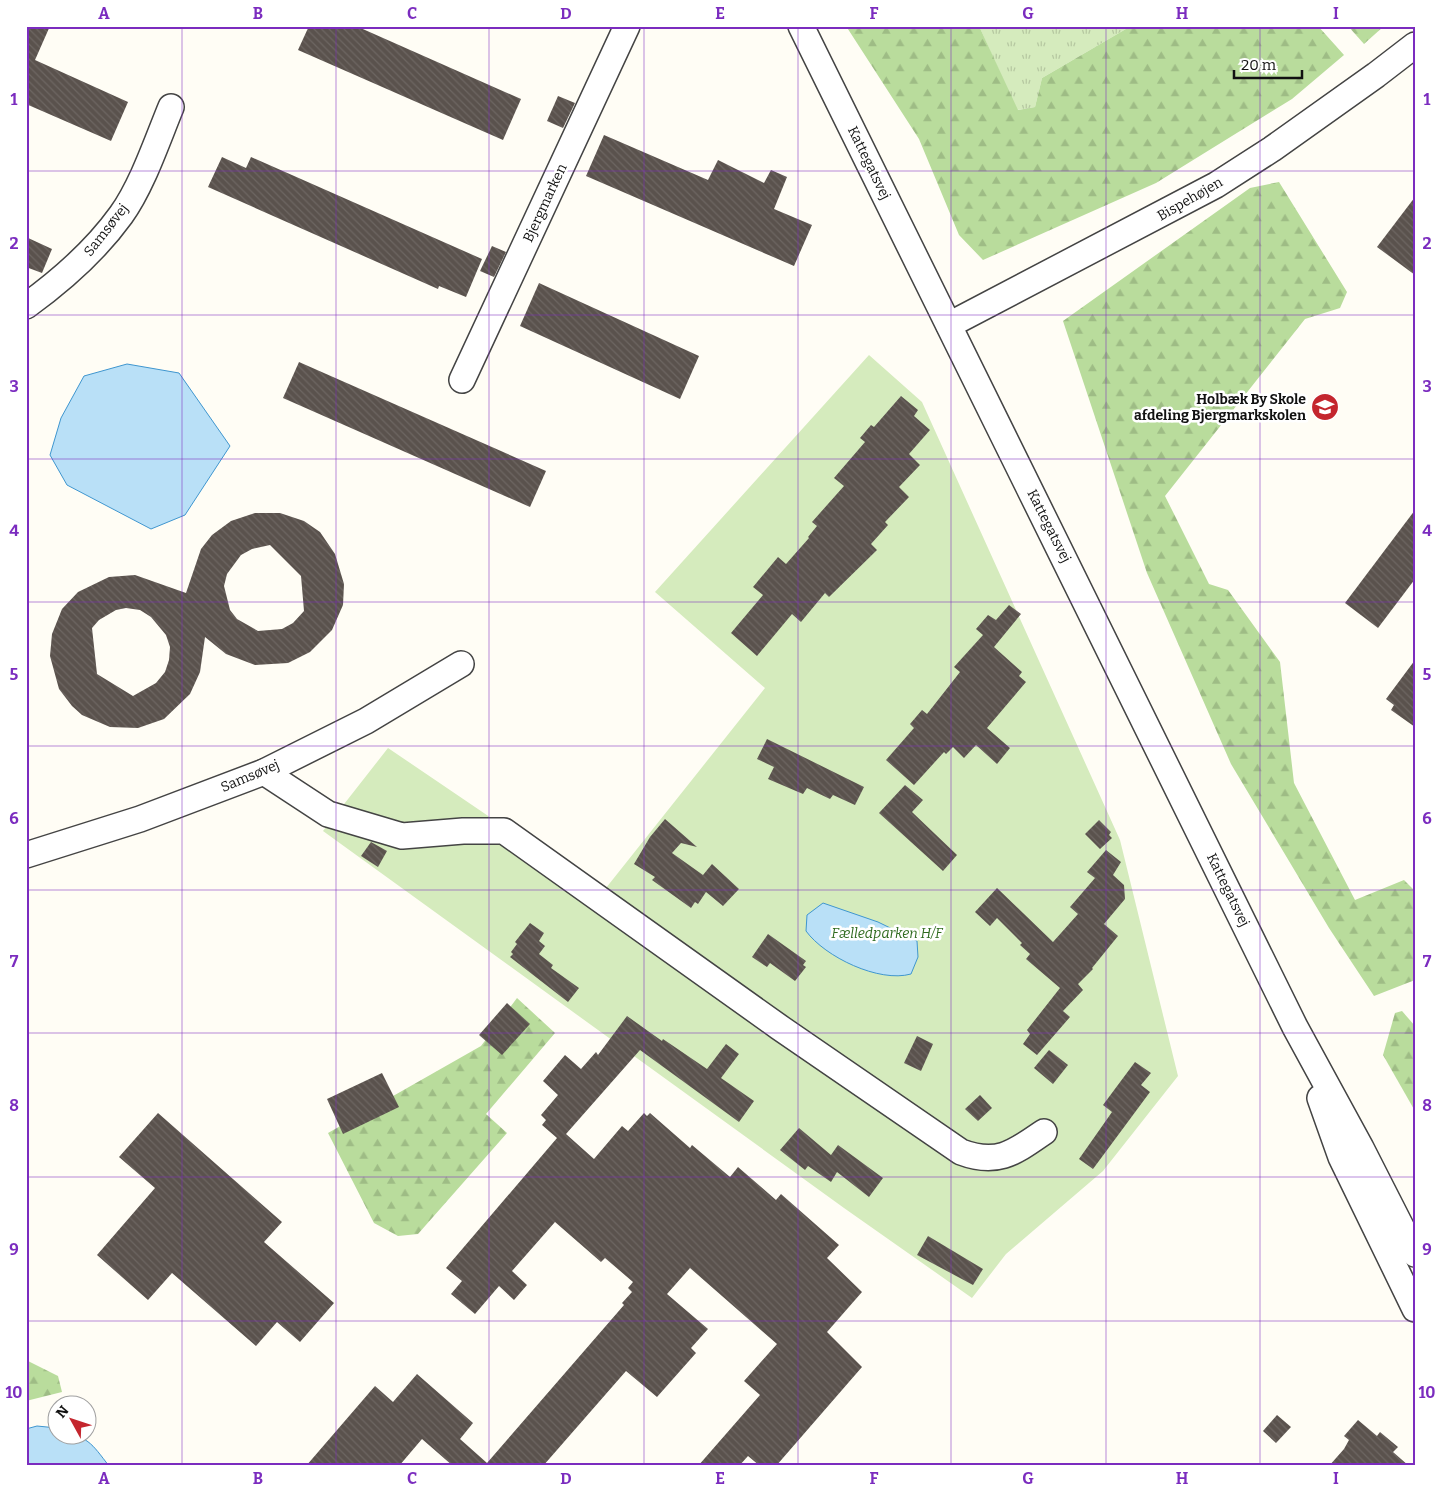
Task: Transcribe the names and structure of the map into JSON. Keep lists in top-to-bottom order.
{
  "streets": {
    "street": [
      "Kattegatsvej",
      "Bispehøjen",
      "Bjergmarken",
      "Samsøvej"
    ]
  },
  "crossings": [
    ["Kattegatsvej", "Bispehøjen"]
  ],
  "parks": ["Fælledparken H/F"],
  "places": {
    "school or university": ["Holbæk By Skole afdeling Bjergmarkskolen"]
  },
  "scale_bar": "20 m",
  "north": "top left",
  "grid": {
    "columns": [
      "A",
      "B",
      "C",
      "D",
      "E",
      "F",
      "G",
      "H",
      "I"
    ],
    "rows": [
      "1",
      "2",
      "3",
      "4",
      "5",
      "6",
      "7",
      "8",
      "9",
      "10"
    ]
  }
}
